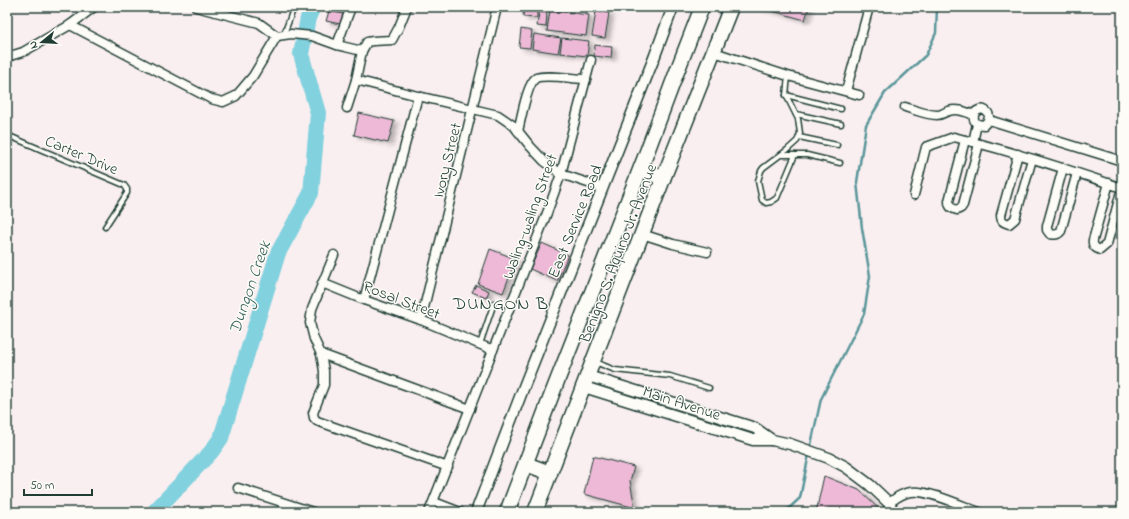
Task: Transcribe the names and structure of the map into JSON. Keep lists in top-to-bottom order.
{
  "streets": {
    "highway": ["Benigno S. Aquino Jr. Avenue"],
    "street": [
      "Ivory Street",
      "Waling-waling Street",
      "East Service Road",
      "Rosal Street",
      "Main Avenue"
    ],
    "lane": ["Carter Drive"]
  },
  "crossings": [
    ["Ivory Street", "Rosal Street"],
    ["Waling-waling Street", "Rosal Street"],
    ["Benigno S. Aquino Jr. Avenue", "Main Avenue"]
  ],
  "districts": ["DUNGON B"],
  "water": ["Dungon Creek"],
  "scale_bar": "50 m",
  "north": "left"
}
